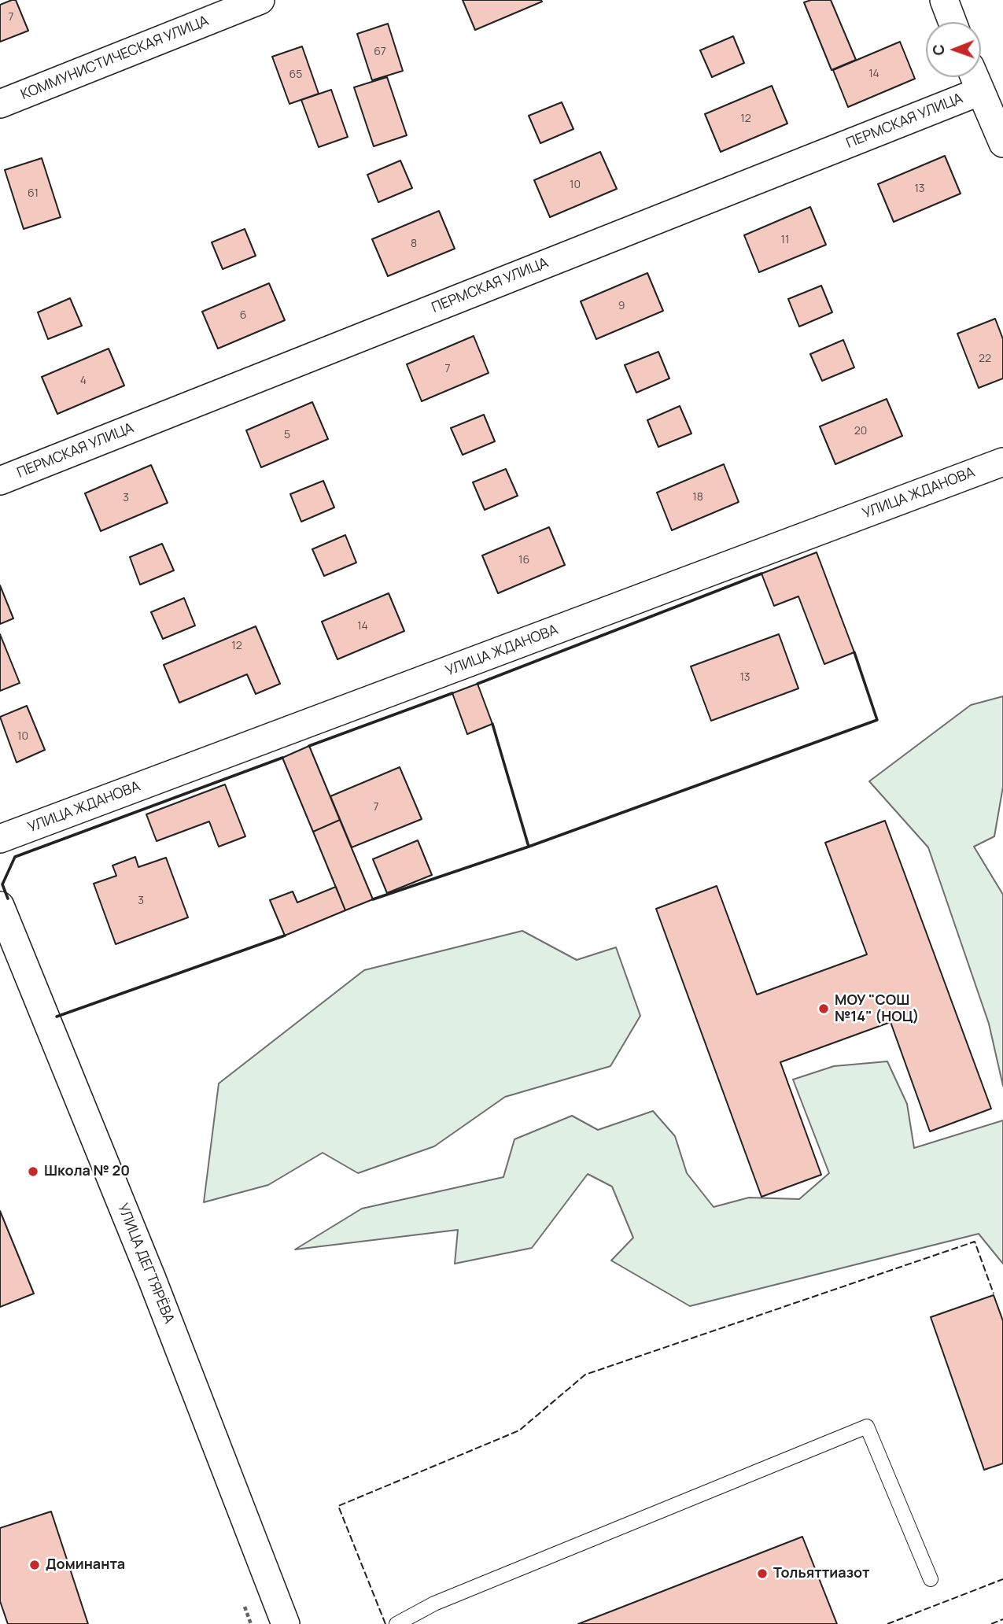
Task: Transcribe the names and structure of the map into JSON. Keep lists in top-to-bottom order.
{
  "streets": {
    "street": [
      "КОММУНИСТИЧЕСКАЯ УЛИЦА",
      "ПЕРМСКАЯ УЛИЦА",
      "УЛИЦА ЖДАНОВА",
      "УЛИЦА ДЕГТЯРЁВА"
    ]
  },
  "places": [
    "МОУ \"СОШ №14\" (НОЦ)",
    "Школа № 20",
    "Доминанта",
    "Тольяттиазот"
  ],
  "house_numbers": [
    "7",
    "67",
    "14",
    "65",
    "12",
    "10",
    "13",
    "61",
    "11",
    "8",
    "9",
    "6",
    "22",
    "7",
    "4",
    "20",
    "5",
    "18",
    "3",
    "16",
    "14",
    "12",
    "13",
    "10",
    "7",
    "3"
  ],
  "north": "left"
}
